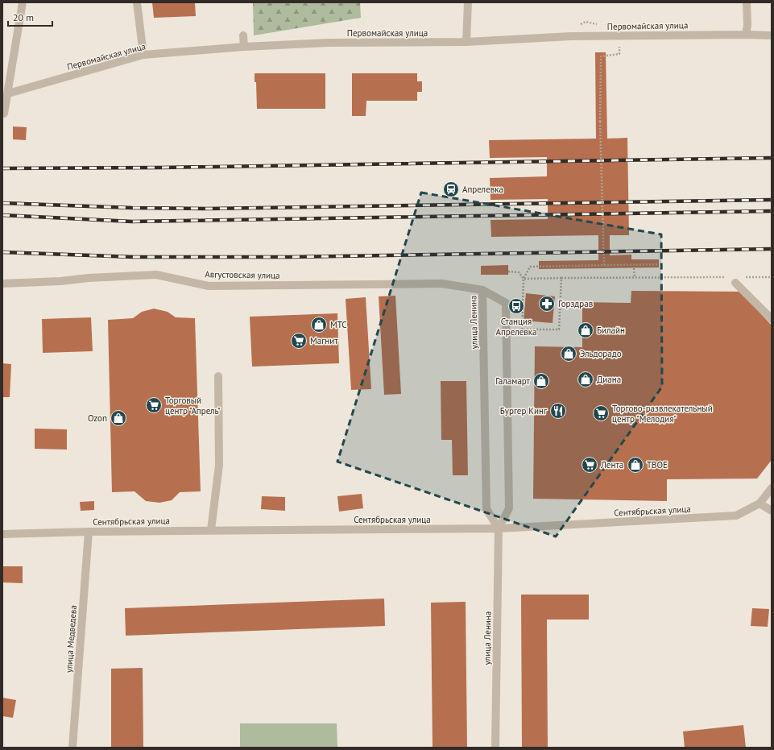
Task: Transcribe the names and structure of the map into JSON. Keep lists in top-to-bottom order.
{
  "streets": {
    "street": [
      "Первомайская улица",
      "Августовская улица",
      "улица Ленина",
      "Сентябрьская улица",
      "улица Медведева"
    ]
  },
  "crossings": [
    ["Августовская улица", "улица Ленина"],
    ["улица Ленина", "Сентябрьская улица"],
    ["Сентябрьская улица", "улица Медведева"]
  ],
  "places": {
    "station": ["Апрелевка"],
    "pharmacy": ["Горздрав"],
    "bus stop": ["Станция Апрелевка"],
    "shop": [
      "МТС",
      "Билайн",
      "Эльдорадо",
      "Диана",
      "Галамарт",
      "Ozon",
      "ТВОЕ"
    ],
    "supermarket": [
      "Магнит",
      "Торговый центр \"Апрель\"",
      "Торгово-развлекательный центр \"Мелодия\"",
      "Лента"
    ],
    "restaurant": ["Бургер Кинг"]
  },
  "scale_bar": "20 m"
}
